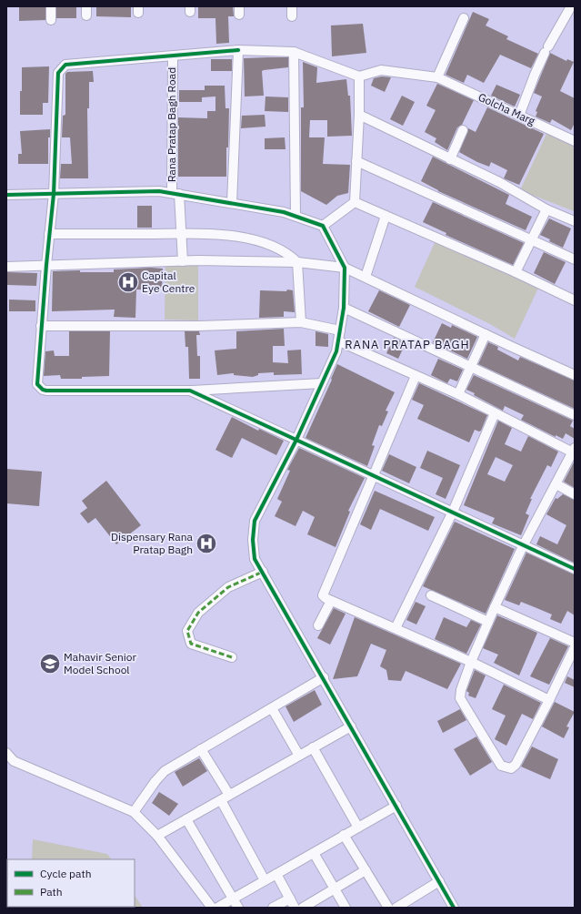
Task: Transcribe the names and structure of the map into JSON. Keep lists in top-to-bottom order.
{
  "streets": {
    "street": ["Golcha Marg", "Rana Pratap Bagh Road"]
  },
  "districts": ["RANA PRATAP BAGH"],
  "places": {
    "hospital": ["Capital Eye Centre", "Dispensary Rana Pratap Bagh"],
    "school or university": ["Mahavir Senior Model School"]
  },
  "legend": ["Cycle path", "Path"]
}
